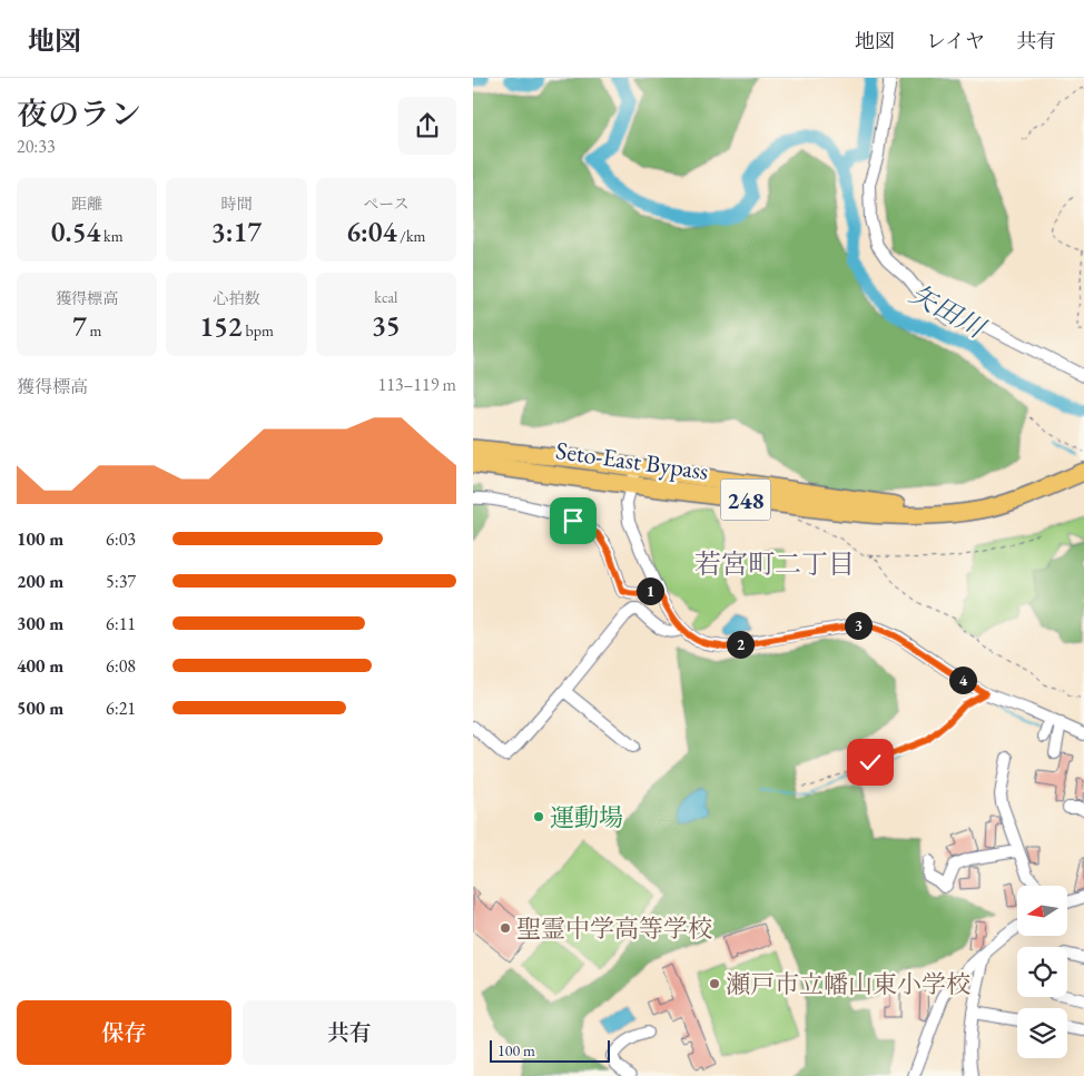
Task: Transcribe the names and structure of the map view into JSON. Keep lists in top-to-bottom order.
{
  "streets": {
    "highway": ["Seto-East Bypass", "248"]
  },
  "districts": ["若宮町二丁目"],
  "water": ["矢田川"],
  "places": ["運動場", "聖霊中学高等学校", "瀬戸市立幡山東小学校"],
  "scale_bar": "100 m",
  "north": "left",
  "page": {
    "header": "地図",
    "nav": ["地図", "レイヤ", "共有"],
    "heading": ["夜のラン", "20:33"],
    "stats": [
      ["距離", "0.54 km"],
      ["時間", "3:17"],
      ["ペース", "6:04 /km"],
      ["獲得標高", "7 m"],
      ["心拍数", "152 bpm"],
      ["kcal", "35"]
    ],
    "chart": ["獲得標高", "113–119 m"],
    "list": [
      {
        "name": "100 m",
        "note": "6:03"
      },
      {
        "name": "200 m",
        "note": "5:37"
      },
      {
        "name": "300 m",
        "note": "6:11"
      },
      {
        "name": "400 m",
        "note": "6:08"
      },
      {
        "name": "500 m",
        "note": "6:21"
      }
    ],
    "pins": [
      "1",
      "3",
      "2",
      "4"
    ],
    "buttons": ["保存", "共有"],
    "scale": "100 m"
  }
}
